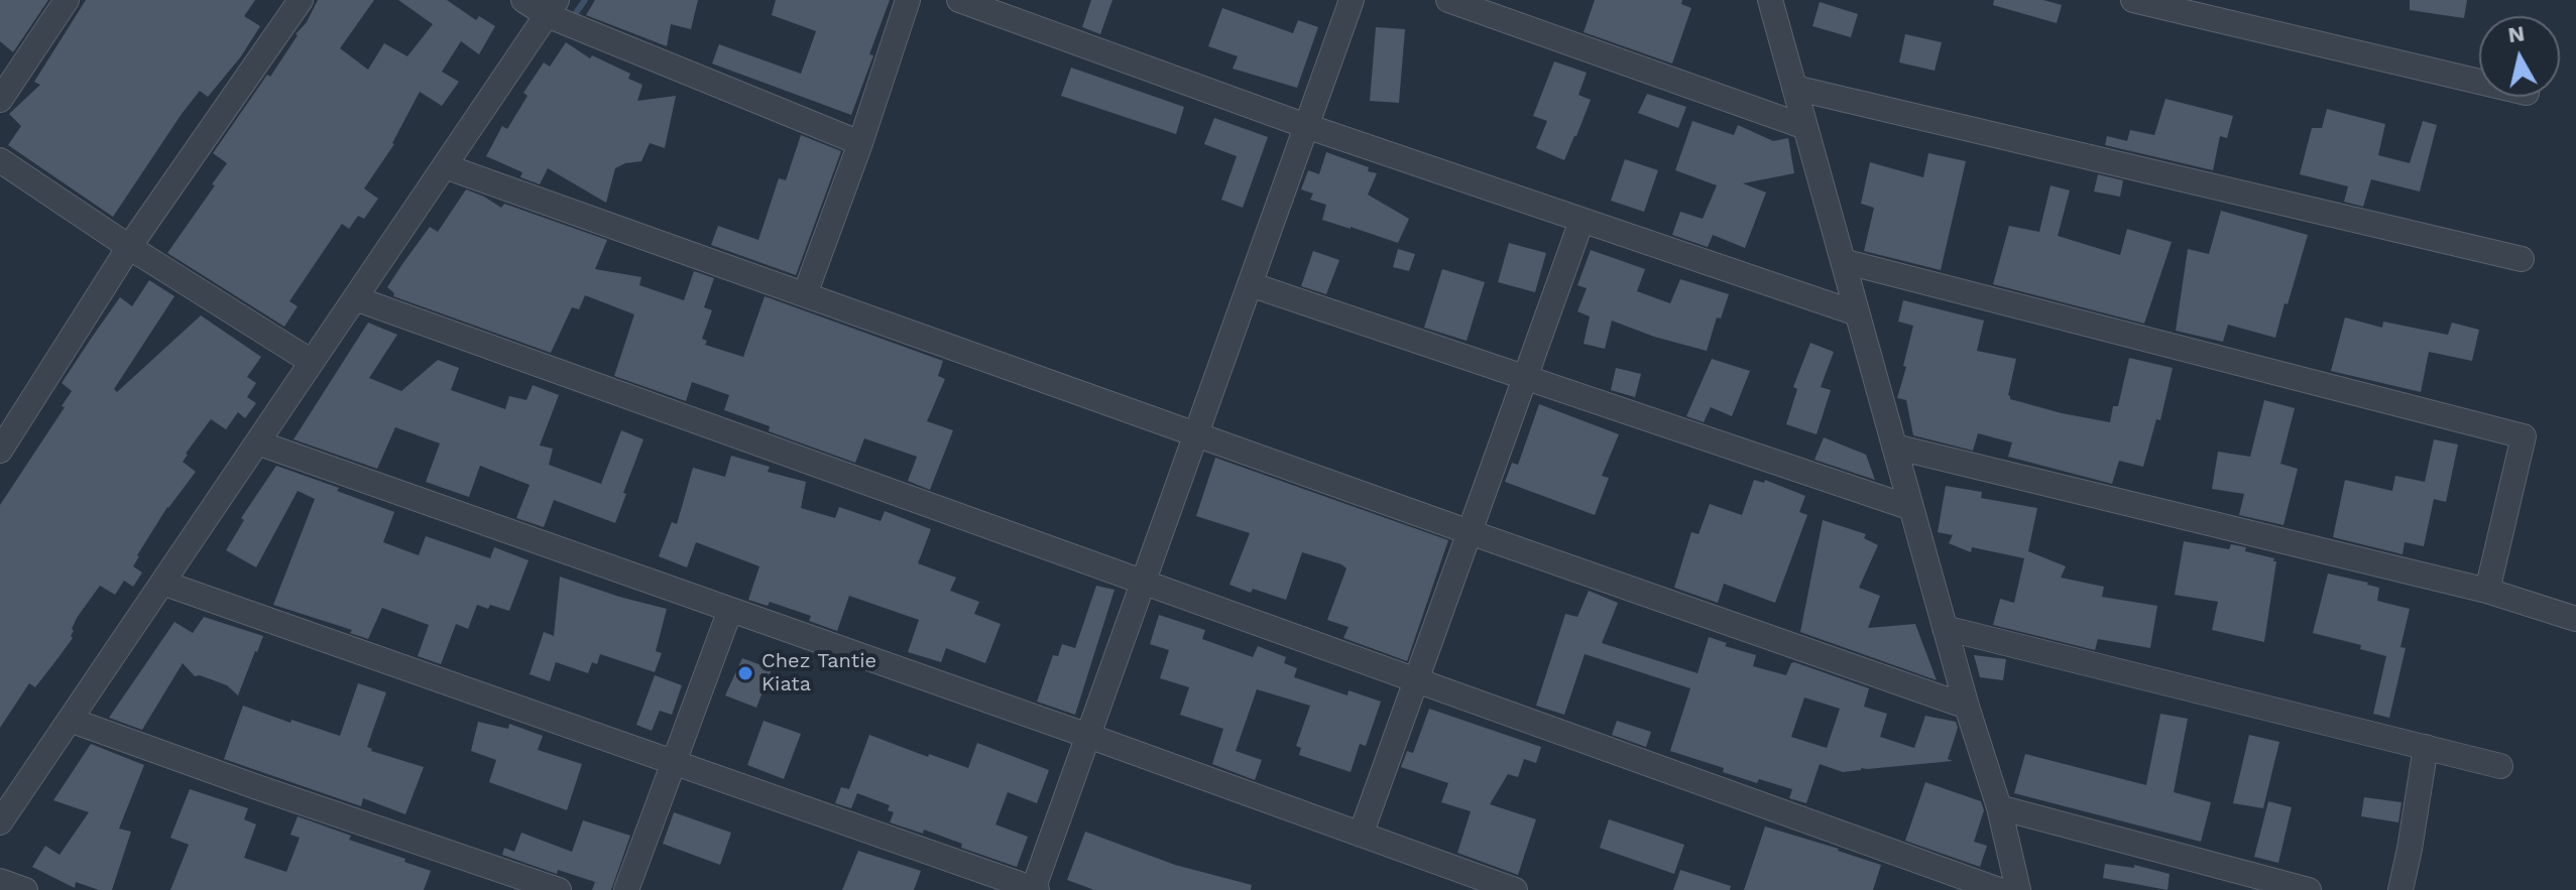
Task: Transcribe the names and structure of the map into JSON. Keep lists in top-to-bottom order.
{
  "places": ["Chez Tantie Kiata"],
  "north": "top"
}
